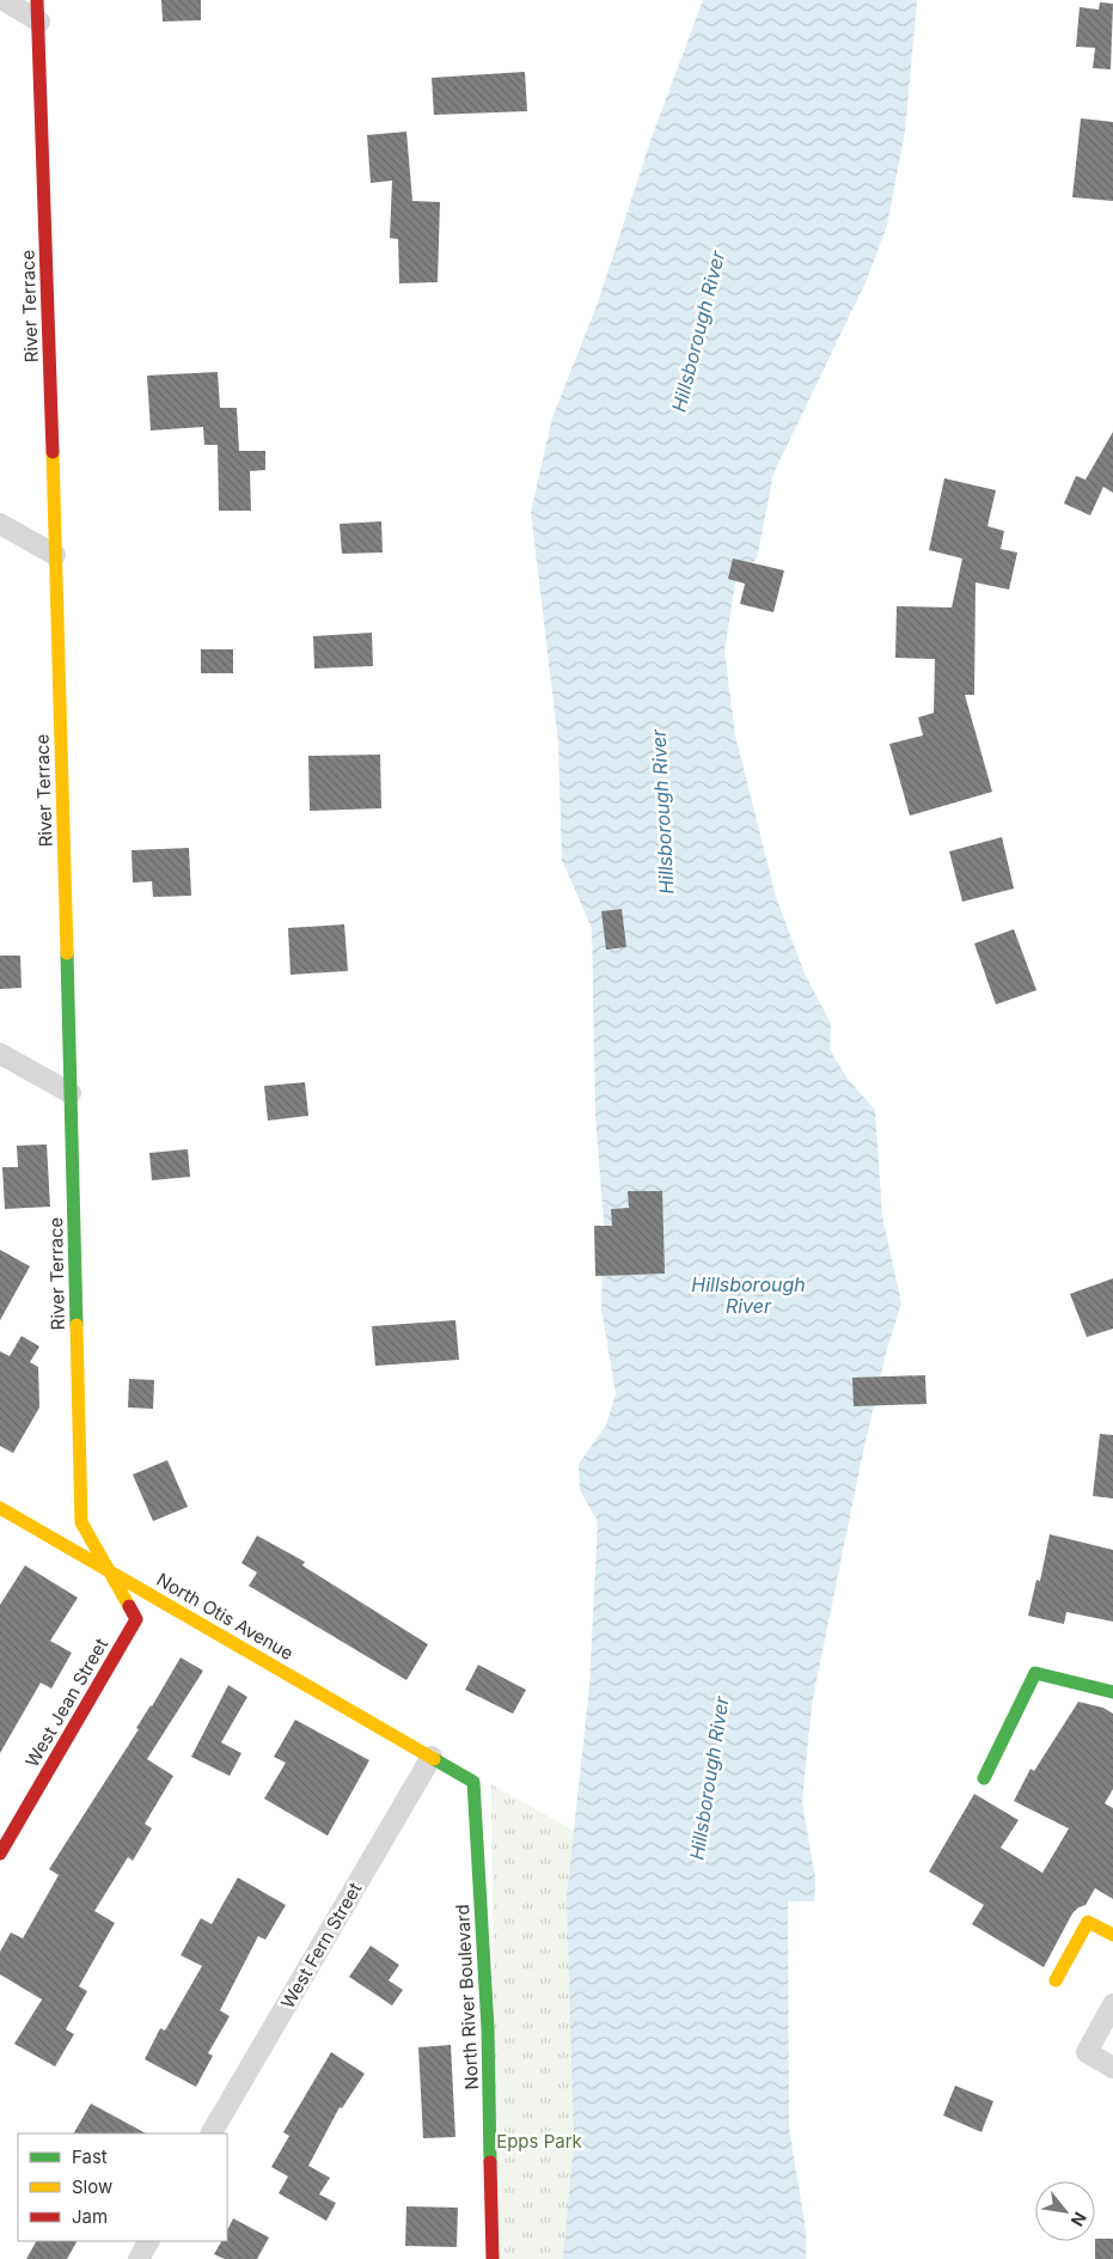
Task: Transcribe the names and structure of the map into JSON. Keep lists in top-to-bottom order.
{
  "streets": {
    "street": [
      "River Terrace",
      "North Otis Avenue",
      "West Jean Street",
      "West Fern Street",
      "North River Boulevard"
    ]
  },
  "crossings": [
    ["River Terrace", "North Otis Avenue"],
    ["River Terrace", "West Jean Street"],
    ["North Otis Avenue", "West Jean Street"],
    ["North Otis Avenue", "West Fern Street"],
    ["North Otis Avenue", "North River Boulevard"],
    ["West Fern Street", "North River Boulevard"]
  ],
  "water": ["Hillsborough River"],
  "parks": ["Epps Park"],
  "legend": ["Fast", "Slow", "Jam"],
  "north": "bottom right"
}
